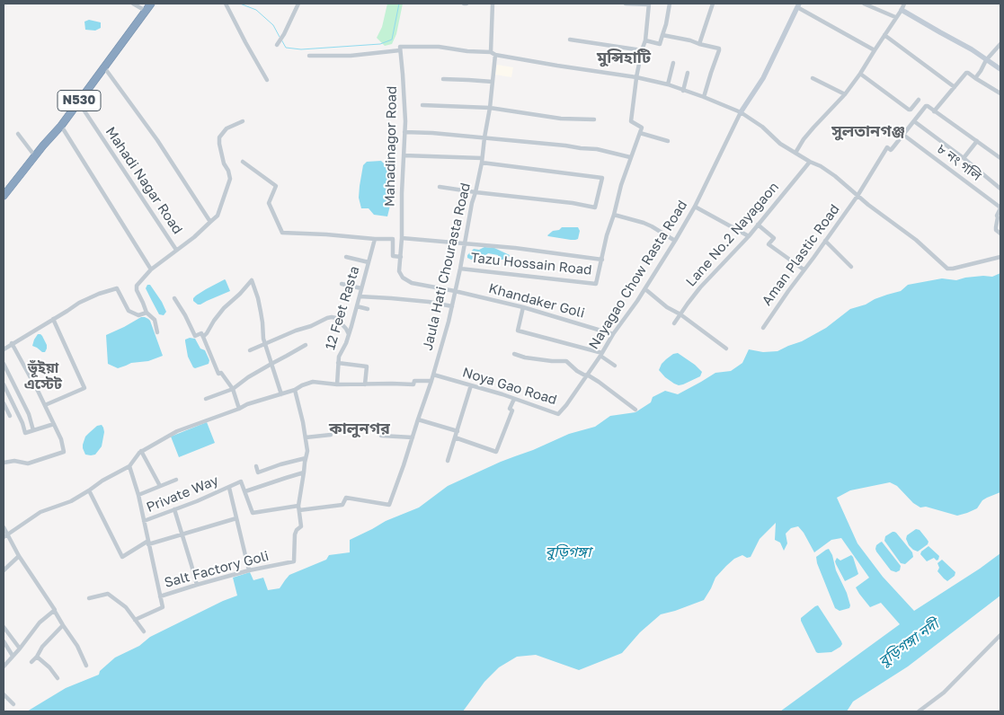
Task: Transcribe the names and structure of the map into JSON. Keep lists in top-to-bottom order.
{
  "streets": {
    "highway": ["N530"],
    "street": [
      "Mahadinagor Road",
      "৮ নং গলি",
      "Mahadi Nagar Road",
      "Lane No.2 Nayagaon",
      "Aman Plastic Road",
      "Tazu Hossain Road",
      "Jaula Hati Chourasta Road",
      "Nayagao Chow Rasta Road",
      "Khandaker Goli",
      "12 Feet Rasta",
      "Noya Gao Road",
      "Private Way",
      "Salt Factory Goli"
    ]
  },
  "crossings": [
    ["N530", "Mahadi Nagar Road"],
    ["Mahadinagor Road", "Khandaker Goli"],
    ["৮ নং গলি", "Aman Plastic Road"],
    ["Tazu Hossain Road", "Jaula Hati Chourasta Road"],
    ["Jaula Hati Chourasta Road", "Khandaker Goli"],
    ["Jaula Hati Chourasta Road", "Noya Gao Road"],
    ["Jaula Hati Chourasta Road", "Salt Factory Goli"],
    ["Nayagao Chow Rasta Road", "Khandaker Goli"],
    ["Nayagao Chow Rasta Road", "Noya Gao Road"]
  ],
  "districts": [
    "মুন্সিহাটি",
    "সুলতানগঞ্জ",
    "ভূঁইয়া এস্টেট",
    "কালুনগর"
  ],
  "water": ["বুড়িগঙ্গা", "বুড়িগঙ্গা নদী"]
}
